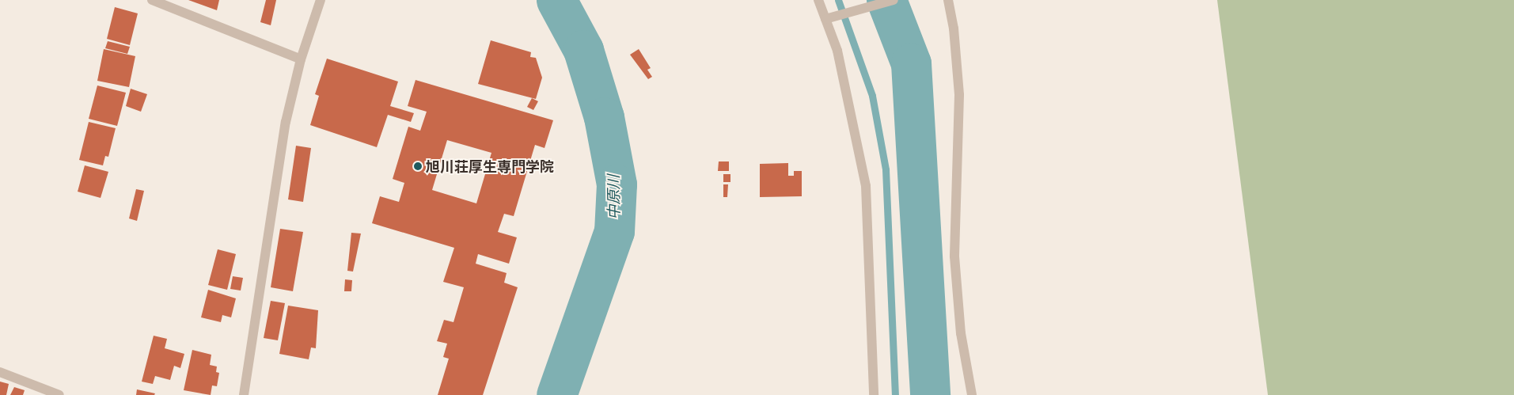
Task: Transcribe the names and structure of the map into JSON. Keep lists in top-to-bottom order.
{
  "water": ["中原川"],
  "places": ["旭川荘厚生専門学院"]
}
